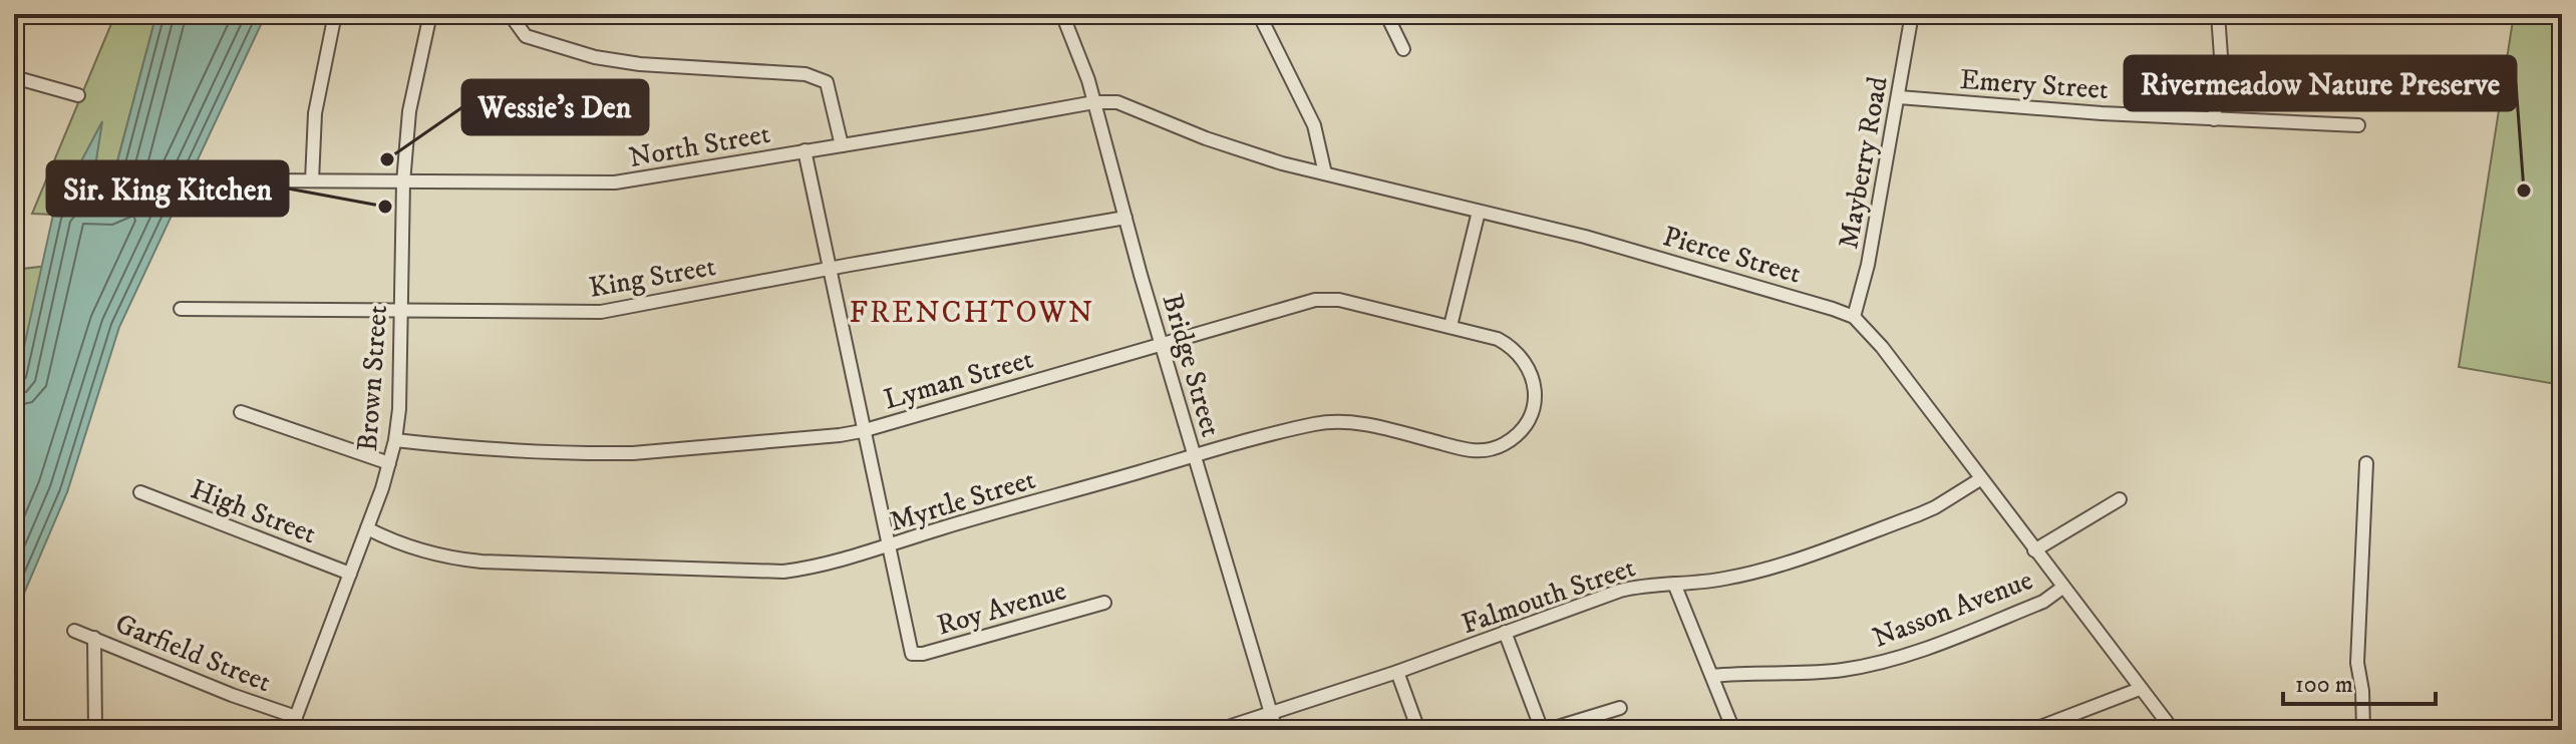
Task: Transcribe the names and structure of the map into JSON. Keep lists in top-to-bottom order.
{
  "streets": {
    "street": [
      "Emery Street",
      "North Street",
      "Mayberry Road",
      "Pierce Street",
      "King Street",
      "Bridge Street",
      "Brown Street",
      "Lyman Street",
      "Myrtle Street",
      "High Street",
      "Falmouth Street",
      "Roy Avenue",
      "Nasson Avenue",
      "Garfield Street"
    ]
  },
  "crossings": [
    ["Emery Street", "Mayberry Road"],
    ["North Street", "Pierce Street"],
    ["North Street", "Bridge Street"],
    ["North Street", "Brown Street"],
    ["Mayberry Road", "Pierce Street"],
    ["Pierce Street", "Bridge Street"],
    ["Pierce Street", "Falmouth Street"],
    ["Pierce Street", "Nasson Avenue"],
    ["King Street", "Bridge Street"],
    ["King Street", "Brown Street"],
    ["Bridge Street", "Lyman Street"],
    ["Bridge Street", "Myrtle Street"],
    ["Bridge Street", "Falmouth Street"],
    ["Brown Street", "Lyman Street"],
    ["Brown Street", "Myrtle Street"],
    ["Brown Street", "High Street"],
    ["Brown Street", "Garfield Street"],
    ["Lyman Street", "Myrtle Street"],
    ["Myrtle Street", "Roy Avenue"]
  ],
  "districts": ["FRENCHTOWN"],
  "places": ["Wessie's Den", "Rivermeadow Nature Preserve", "Sir. King Kitchen"],
  "scale_bar": "100 m"
}
